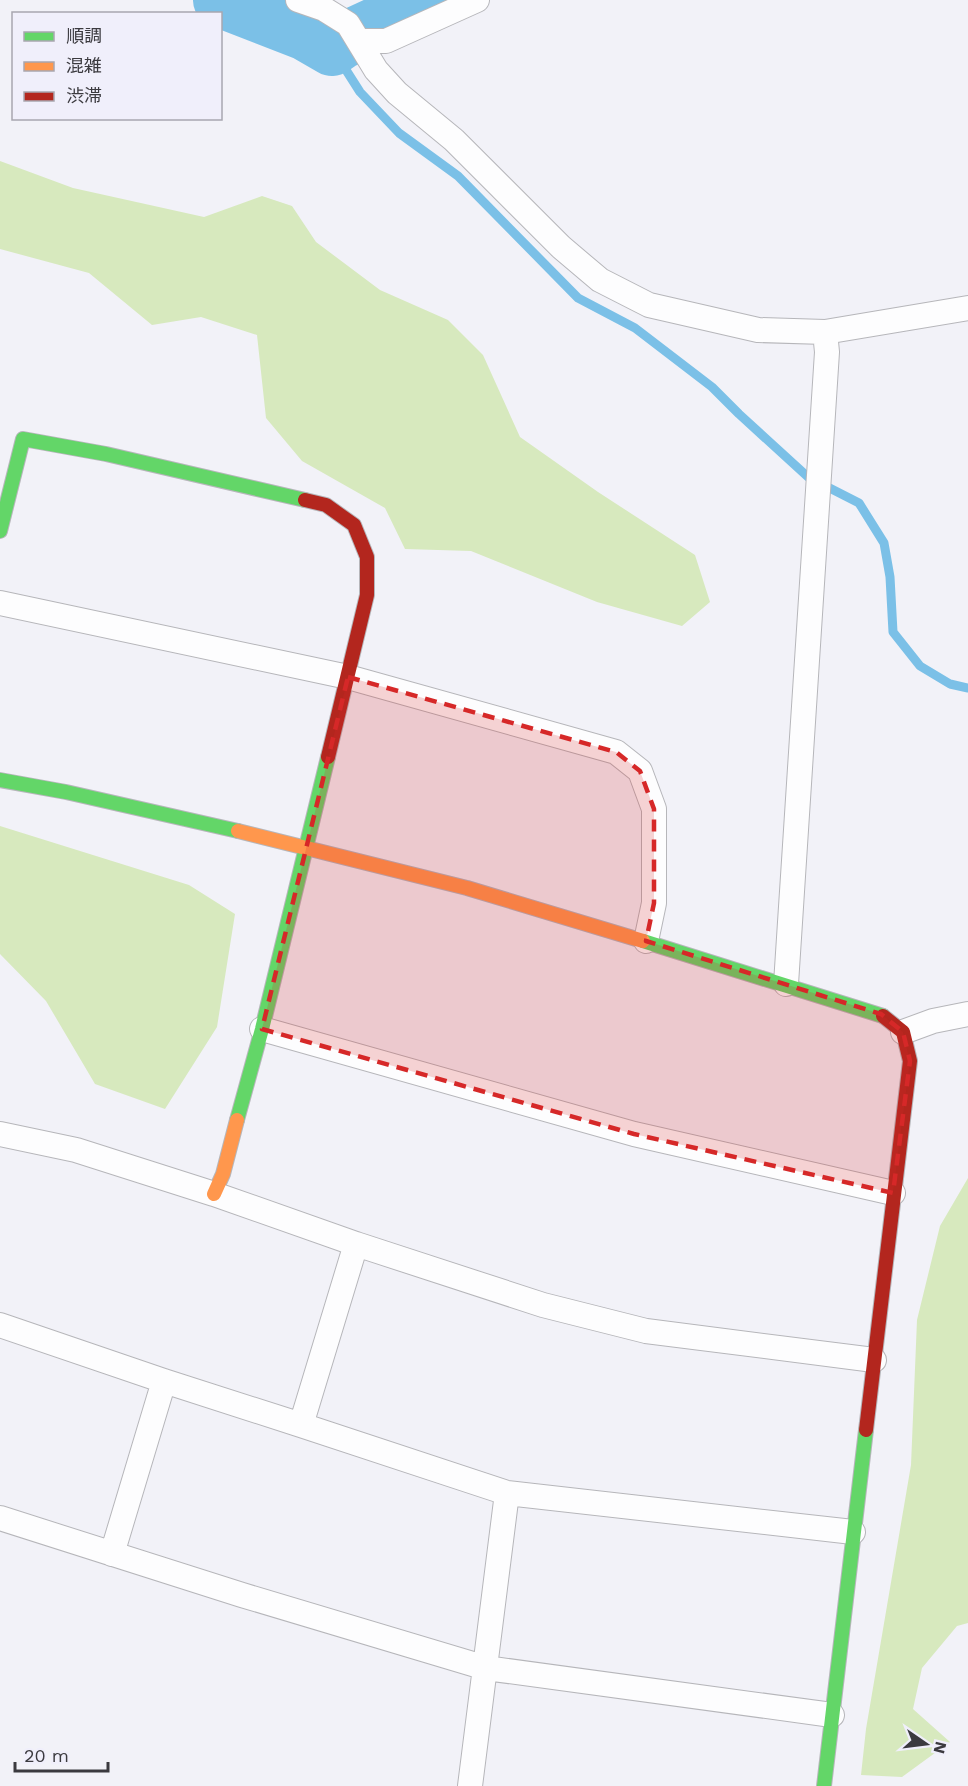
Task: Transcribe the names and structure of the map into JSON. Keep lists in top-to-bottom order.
{
  "legend": ["順調", "混雑", "渋滞"],
  "scale_bar": "20 m",
  "north": "right"
}
